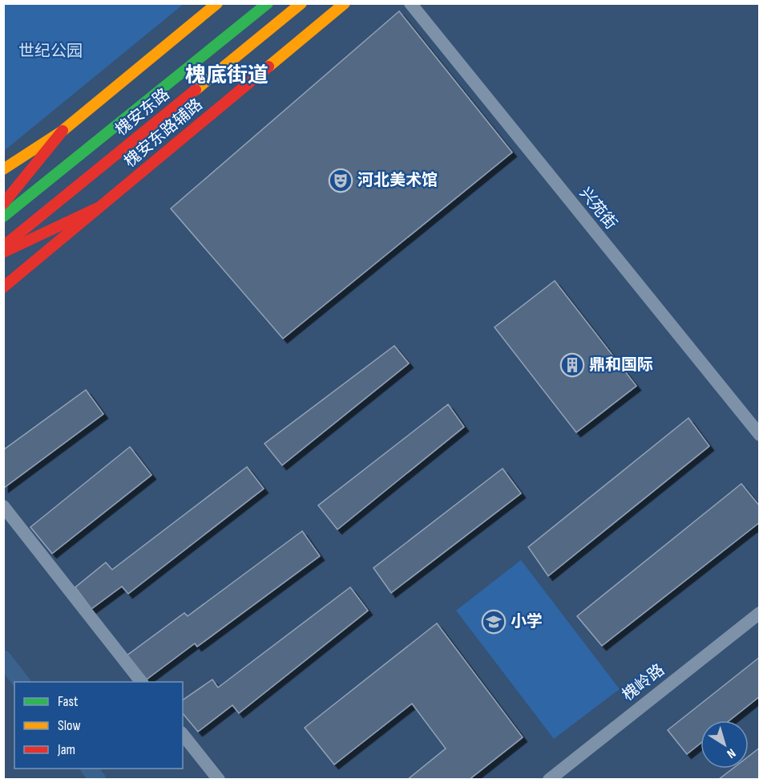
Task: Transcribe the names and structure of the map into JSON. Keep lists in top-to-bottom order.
{
  "streets": {
    "main road": ["槐安东路", "槐安东路辅路"],
    "street": ["兴苑街", "槐岭路"]
  },
  "districts": ["槐底街道"],
  "parks": ["世纪公园"],
  "places": {
    "theatre": ["河北美术馆"],
    "building": ["鼎和国际"],
    "school or university": ["小学"]
  },
  "legend": ["Fast", "Slow", "Jam"],
  "north": "bottom right"
}
